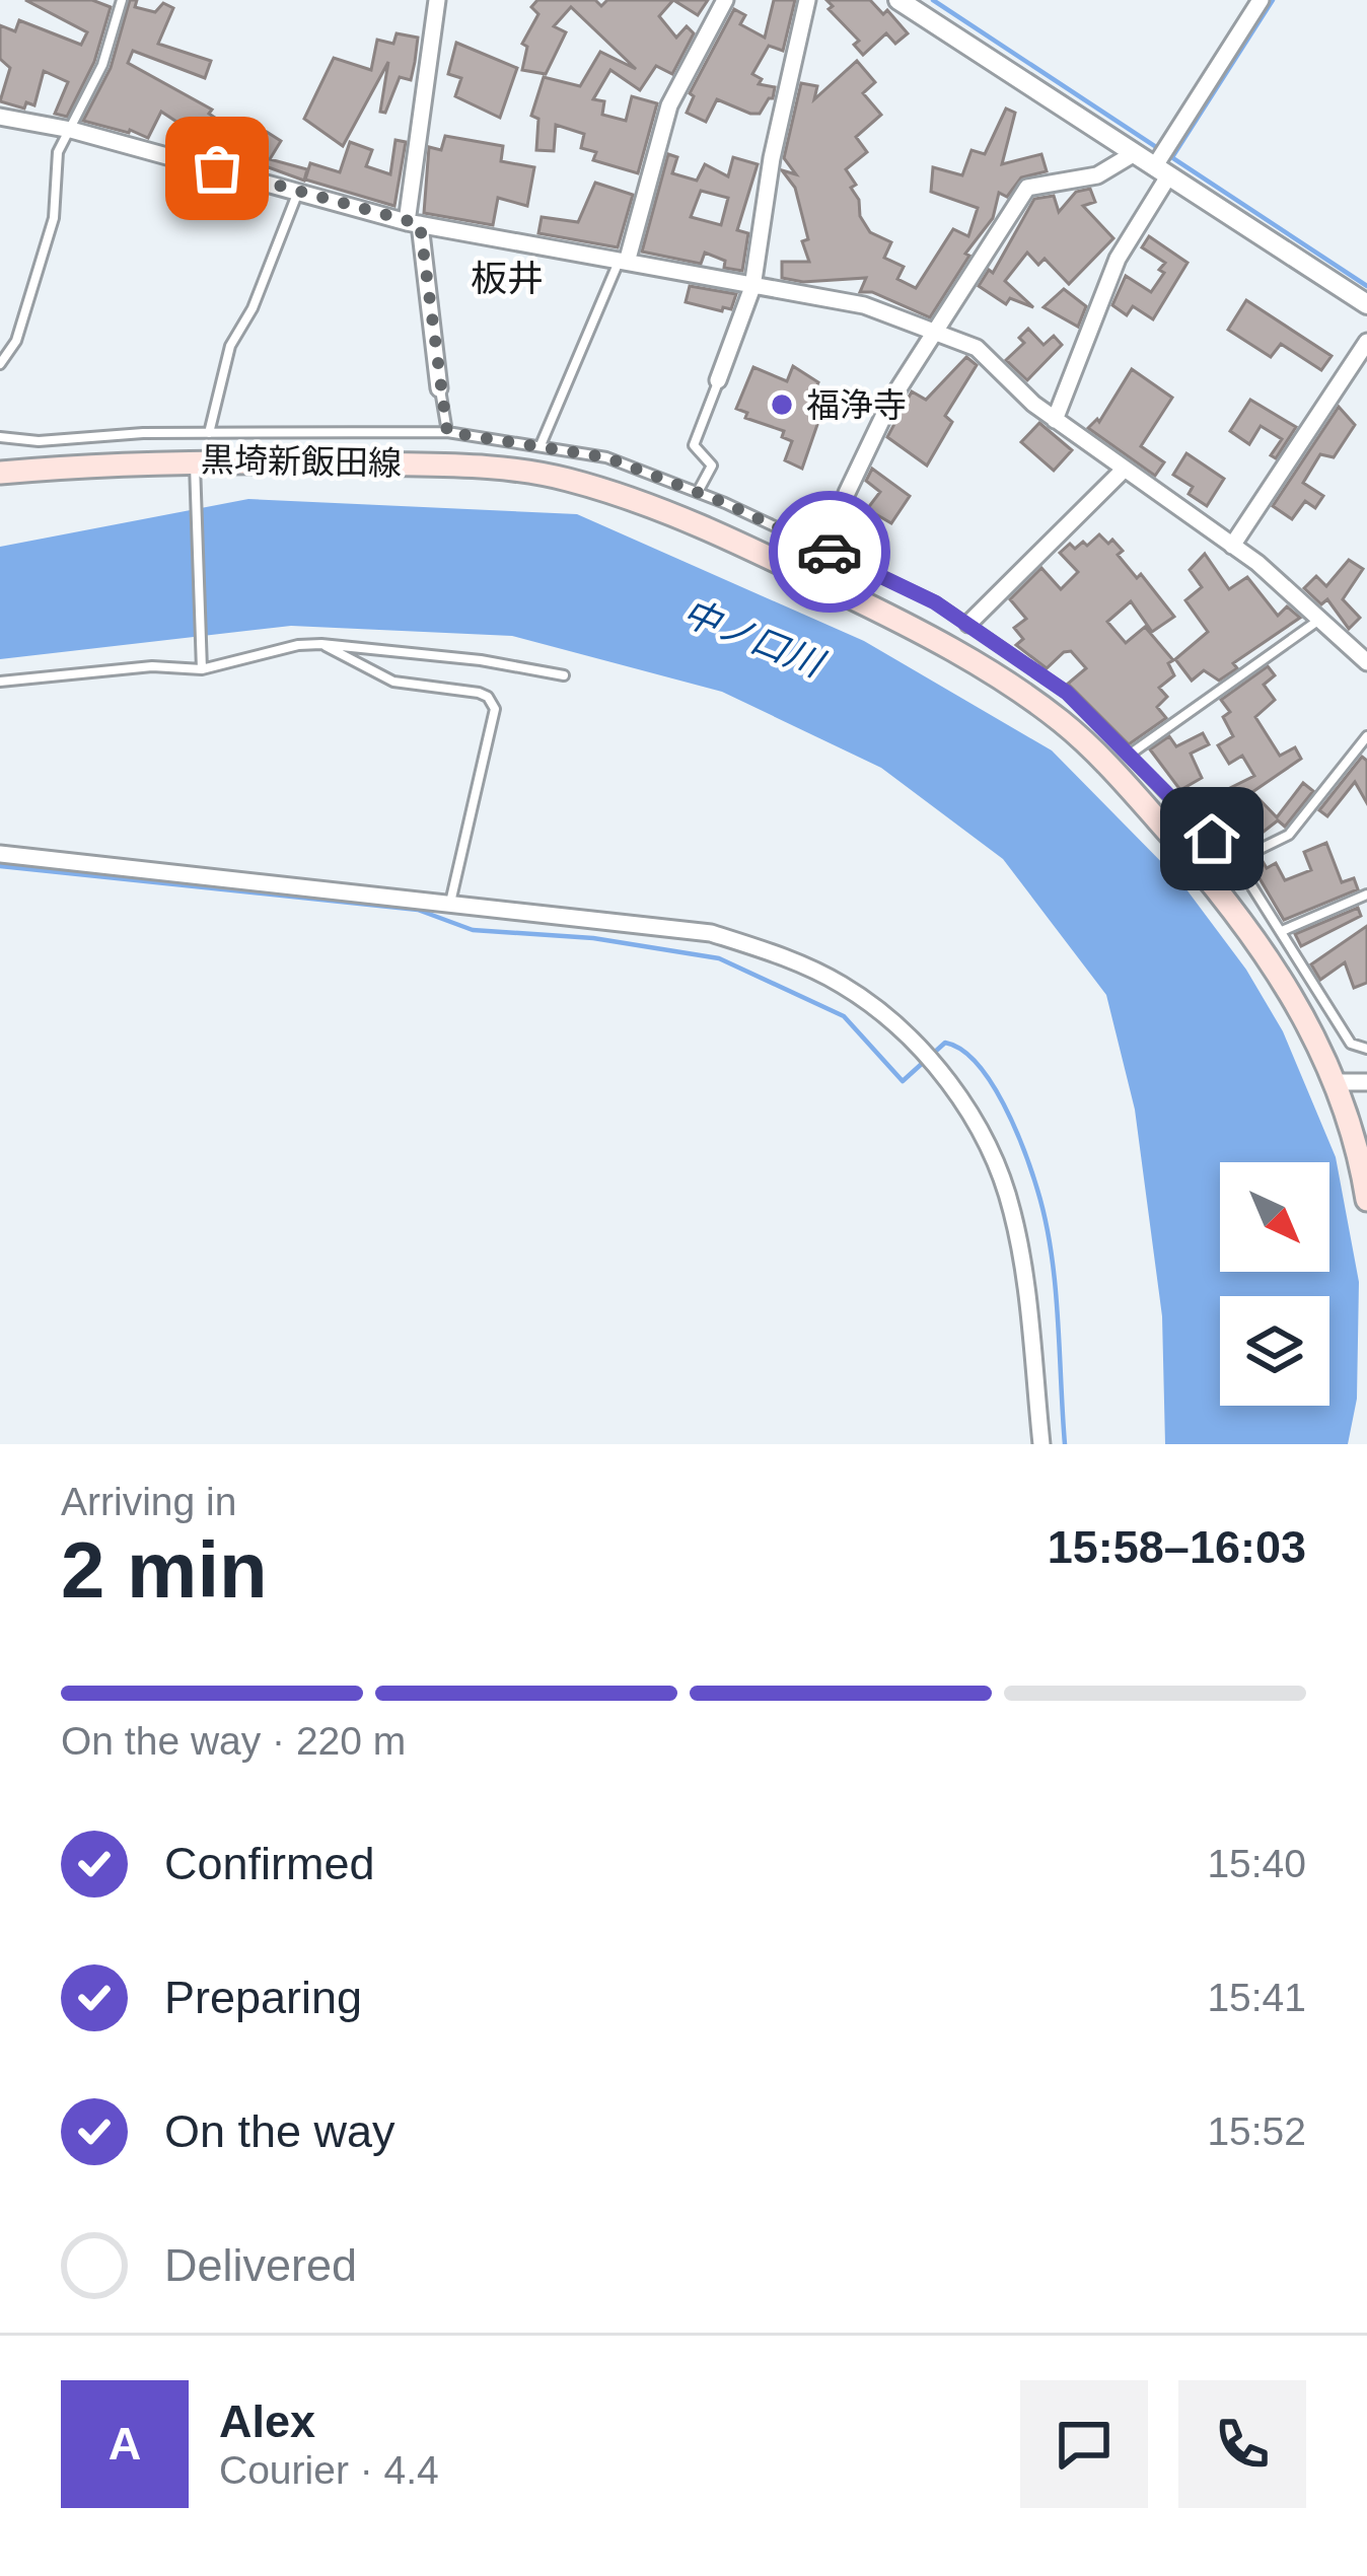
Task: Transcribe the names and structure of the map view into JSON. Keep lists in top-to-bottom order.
{
  "streets": {
    "main road": ["黒埼新飯田線"]
  },
  "districts": ["板井"],
  "water": ["中ノ口川"],
  "places": ["福浄寺"],
  "north": "bottom right",
  "page": {
    "heading": ["2 min", "Arriving in", "15:58–16:03"],
    "panel": ["Alex", "Courier · 4.4"],
    "bar": "On the way · 220 m",
    "list": [
      ["Confirmed", "15:40"],
      ["Preparing", "15:41"],
      ["On the way", "15:52"],
      "Delivered"
    ],
    "round": "A"
  }
}
